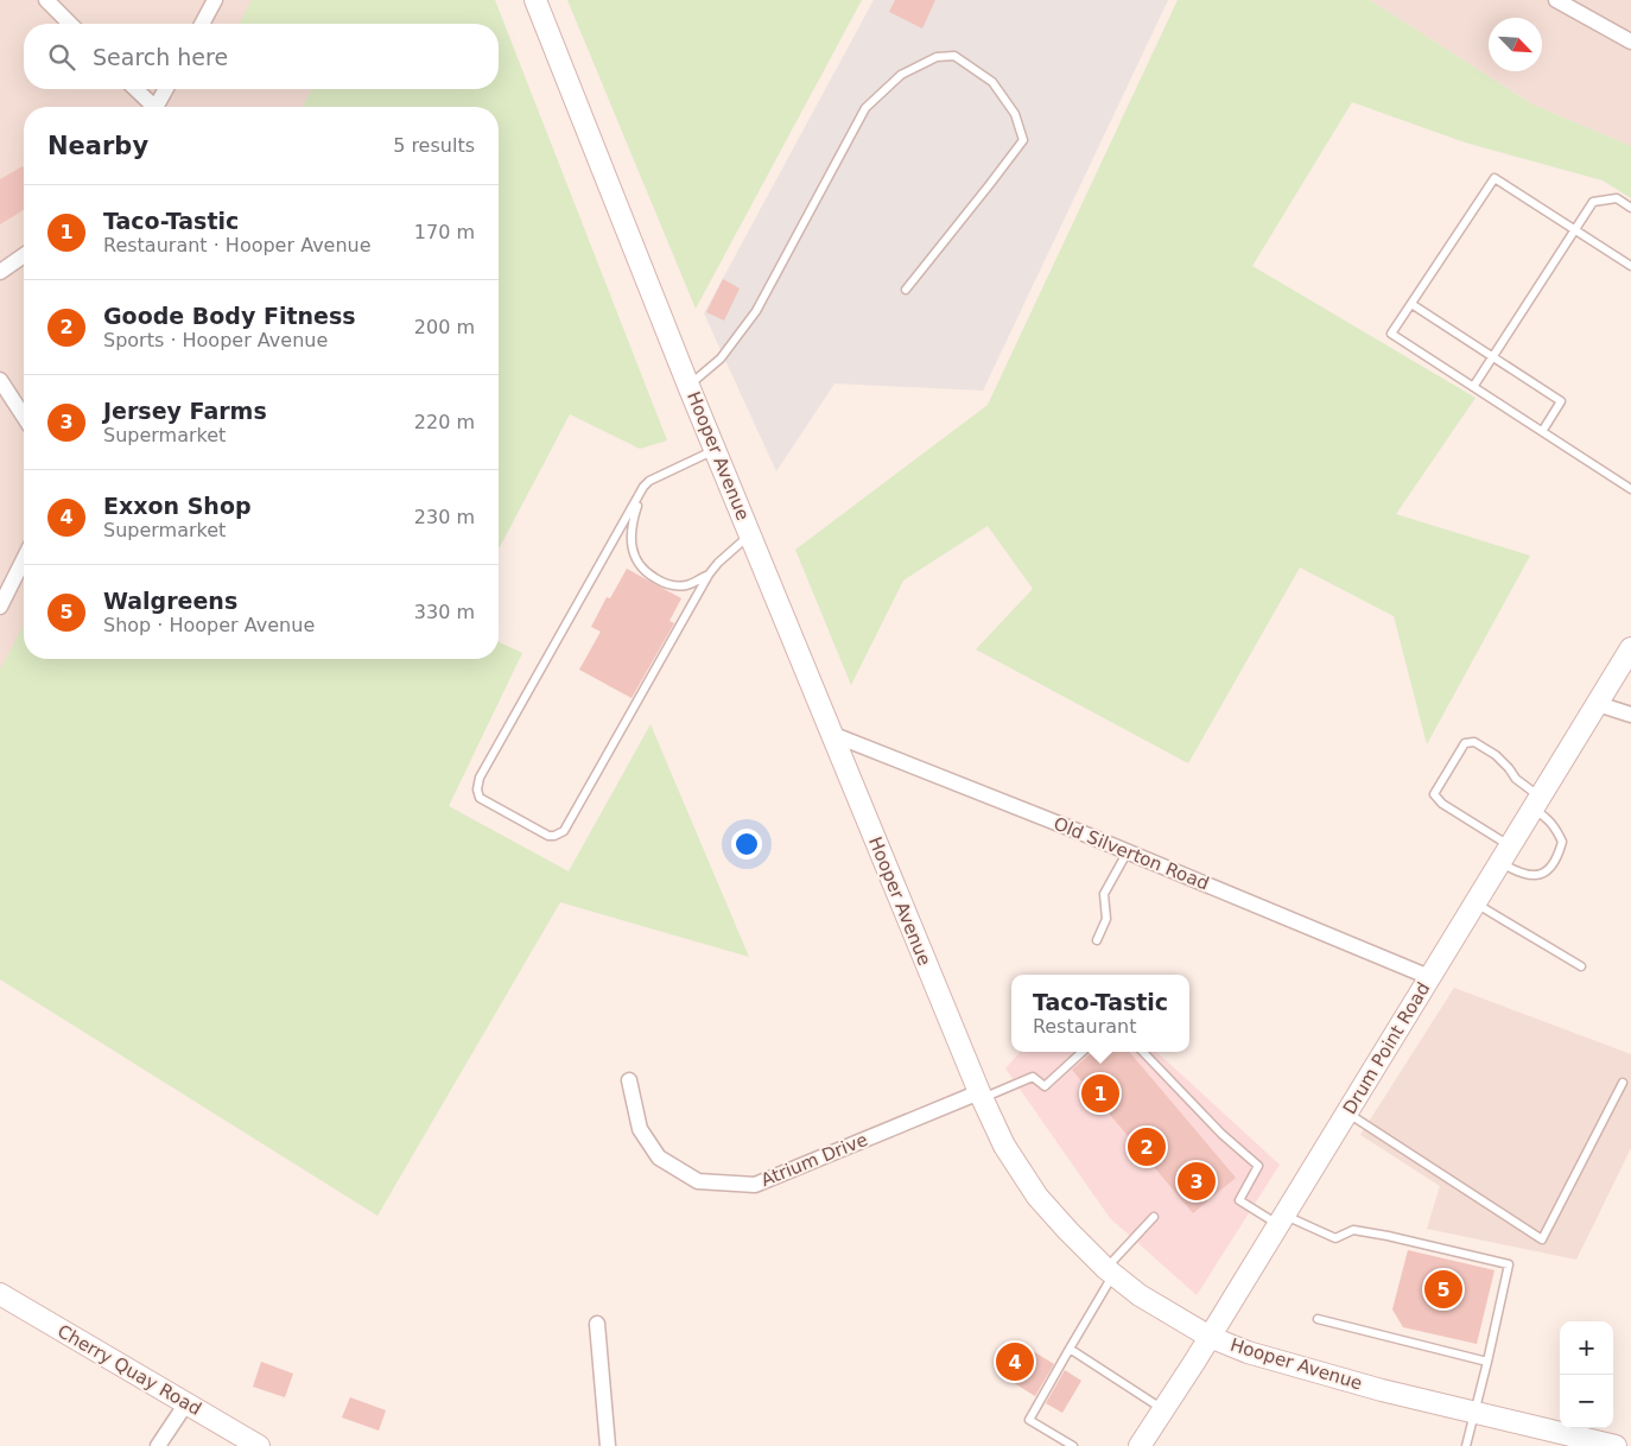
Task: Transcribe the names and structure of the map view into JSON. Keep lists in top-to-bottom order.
{
  "streets": {
    "main road": ["Hooper Avenue", "Drum Point Road", "Cherry Quay Road"],
    "street": ["Old Silverton Road", "Atrium Drive"]
  },
  "crossings": [
    ["Hooper Avenue", "Old Silverton Road"],
    ["Hooper Avenue", "Drum Point Road"],
    ["Hooper Avenue", "Atrium Drive"],
    ["Old Silverton Road", "Drum Point Road"]
  ],
  "north": "bottom right",
  "page": {
    "search": "Search here",
    "heading": ["Nearby", "5 results"],
    "list": [
      {
        "mark": "1",
        "name": "Taco-Tastic",
        "note": "Restaurant · Hooper Avenue",
        "value": "170 m"
      },
      {
        "mark": "2",
        "name": "Goode Body Fitness",
        "note": "Sports · Hooper Avenue",
        "value": "200 m"
      },
      {
        "mark": "3",
        "name": "Jersey Farms",
        "note": "Supermarket",
        "value": "220 m"
      },
      {
        "mark": "4",
        "name": "Exxon Shop",
        "note": "Supermarket",
        "value": "230 m"
      },
      {
        "mark": "5",
        "name": "Walgreens",
        "note": "Shop · Hooper Avenue",
        "value": "330 m"
      }
    ],
    "popup": ["Taco-Tastic", "Restaurant"],
    "pins": [
      "1",
      "2",
      "3",
      "5",
      "4"
    ],
    "map_buttons": ["+", "−"]
  }
}
